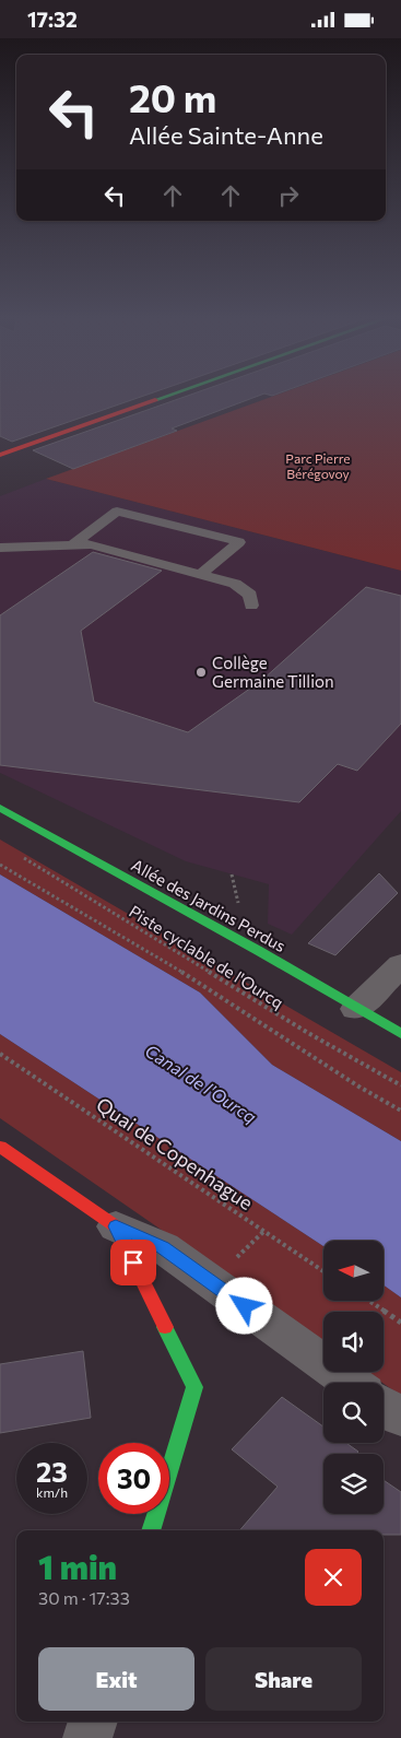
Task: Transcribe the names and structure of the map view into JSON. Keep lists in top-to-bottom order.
{
  "streets": {
    "street": ["Allée des Jardins Perdus"],
    "path": ["Piste cyclable de l'Ourcq", "Quai de Copenhague"]
  },
  "water": ["Canal de l'Ourcq"],
  "parks": ["Parc Pierre Bérégovoy"],
  "places": ["Collège Germaine Tillion"],
  "north": "left",
  "page": {
    "status": "17:32",
    "turn": ["20 m", "Allée Sainte-Anne"],
    "speed": "23 km/h",
    "limit": "30",
    "heading": ["1 min", "30 m · 17:33"],
    "buttons": ["Exit", "Share"]
  }
}
